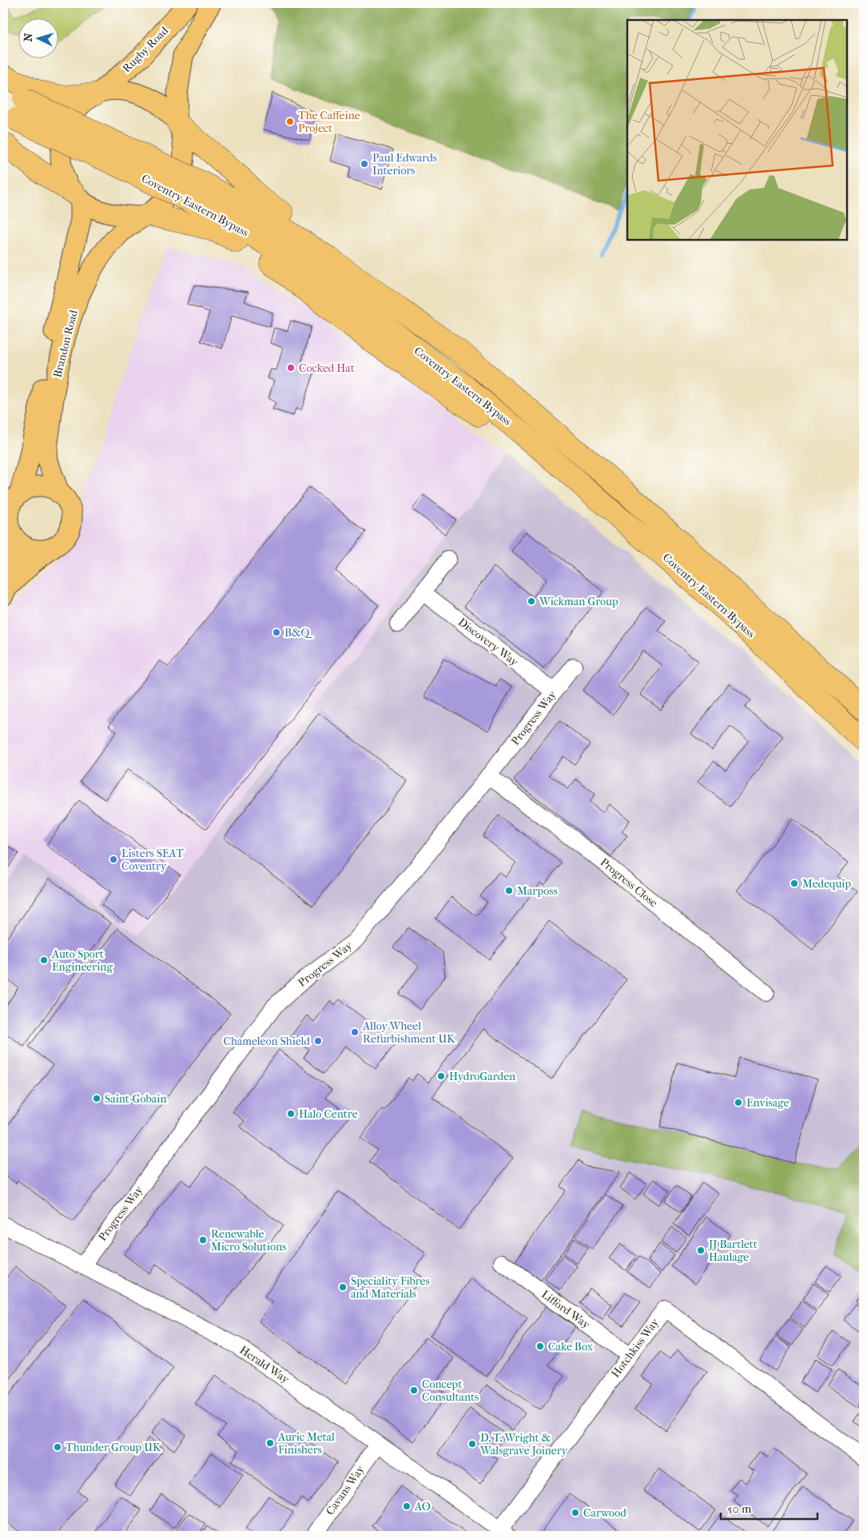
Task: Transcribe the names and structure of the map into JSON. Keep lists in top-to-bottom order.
{
  "streets": {
    "highway": ["Coventry Eastern Bypass"],
    "main road": ["Rugby Road", "Brandon Road"],
    "street": [
      "Discovery Way",
      "Progress Way",
      "Progress Close",
      "Lifford Way",
      "Hotchkiss Way",
      "Herald Way",
      "Cavans Way"
    ]
  },
  "crossings": [
    ["Rugby Road", "Brandon Road"],
    ["Discovery Way", "Progress Way"],
    ["Progress Way", "Progress Close"],
    ["Progress Way", "Herald Way"],
    ["Lifford Way", "Hotchkiss Way"],
    ["Hotchkiss Way", "Herald Way"],
    ["Herald Way", "Cavans Way"]
  ],
  "places": [
    "The Caffeine Project",
    "Paul Edwards Interiors",
    "Cocked Hat",
    "Wickman Group",
    "B&Q",
    "Listers SEAT Coventry",
    "Medequip",
    "Marposs",
    "Auto Sport Engineering",
    "Alloy Wheel Refurbishment UK",
    "Chameleon Shield",
    "HydroGarden",
    "Saint-Gobain",
    "Envisage",
    "Halo Centre",
    "Renewable Micro Solutions",
    "JJ Bartlett Haulage",
    "Speciality Fibres and Materials",
    "Cake Box",
    "Concept Consultants",
    "Auric Metal Finishers",
    "D. T. Wright & Walsgrave Joinery",
    "Thunder Group UK",
    "AO",
    "Carwood"
  ],
  "scale_bar": "50 m",
  "north": "left"
}
